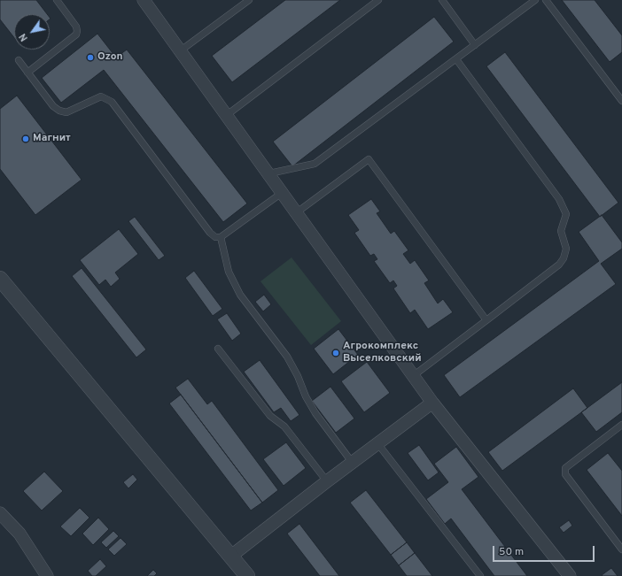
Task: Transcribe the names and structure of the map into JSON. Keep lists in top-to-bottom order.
{
  "places": ["Ozon", "Магнит", "Агрокомплекс Выселковский"],
  "scale_bar": "50 m",
  "north": "bottom left"
}
